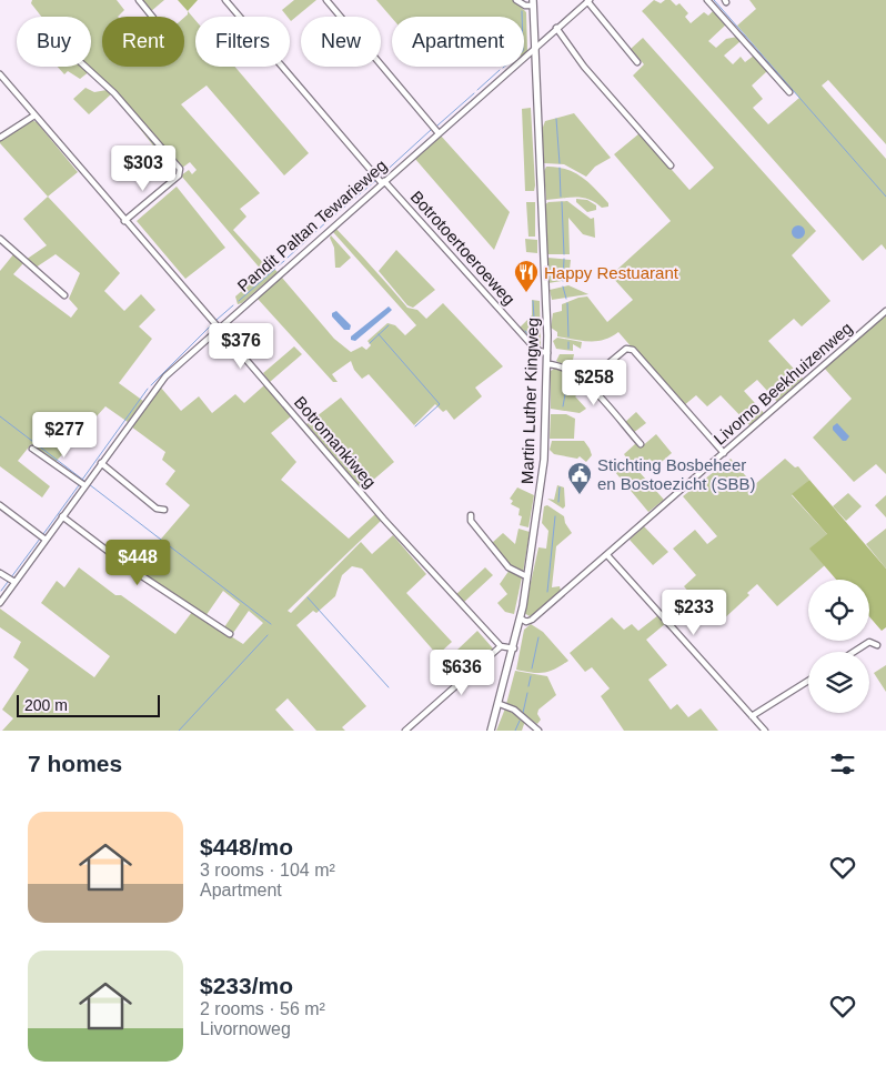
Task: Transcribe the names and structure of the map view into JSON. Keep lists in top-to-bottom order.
{
  "streets": {
    "main road": ["Martin Luther Kingweg"],
    "street": [
      "Pandit Paltan Tewarieweg",
      "Botrotoertoeroeweg",
      "Livorno Beekhuizenweg",
      "Botromankiweg"
    ]
  },
  "crossings": [
    ["Pandit Paltan Tewarieweg", "Botrotoertoeroeweg"],
    ["Pandit Paltan Tewarieweg", "Martin Luther Kingweg"],
    ["Pandit Paltan Tewarieweg", "Botromankiweg"],
    ["Botrotoertoeroeweg", "Martin Luther Kingweg"],
    ["Livorno Beekhuizenweg", "Martin Luther Kingweg"]
  ],
  "places": {
    "restaurant": ["Happy Restuarant"],
    "public building": ["Stichting Bosbeheer en Bostoezicht (SBB)"]
  },
  "scale_bar": "200 m",
  "page": {
    "chip": [
      "Buy",
      "Rent",
      "Filters",
      "New",
      "Apartment"
    ],
    "price": [
      "$303",
      "$376",
      "$258",
      "$277",
      "$448",
      "$233",
      "$636"
    ],
    "scale": "200 m",
    "heading": "7 homes",
    "list": [
      {
        "name": "$448/mo",
        "note": "3 rooms · 104 m² · Apartment"
      },
      {
        "name": "$233/mo",
        "note": "2 rooms · 56 m² · Livornoweg"
      }
    ]
  }
}
